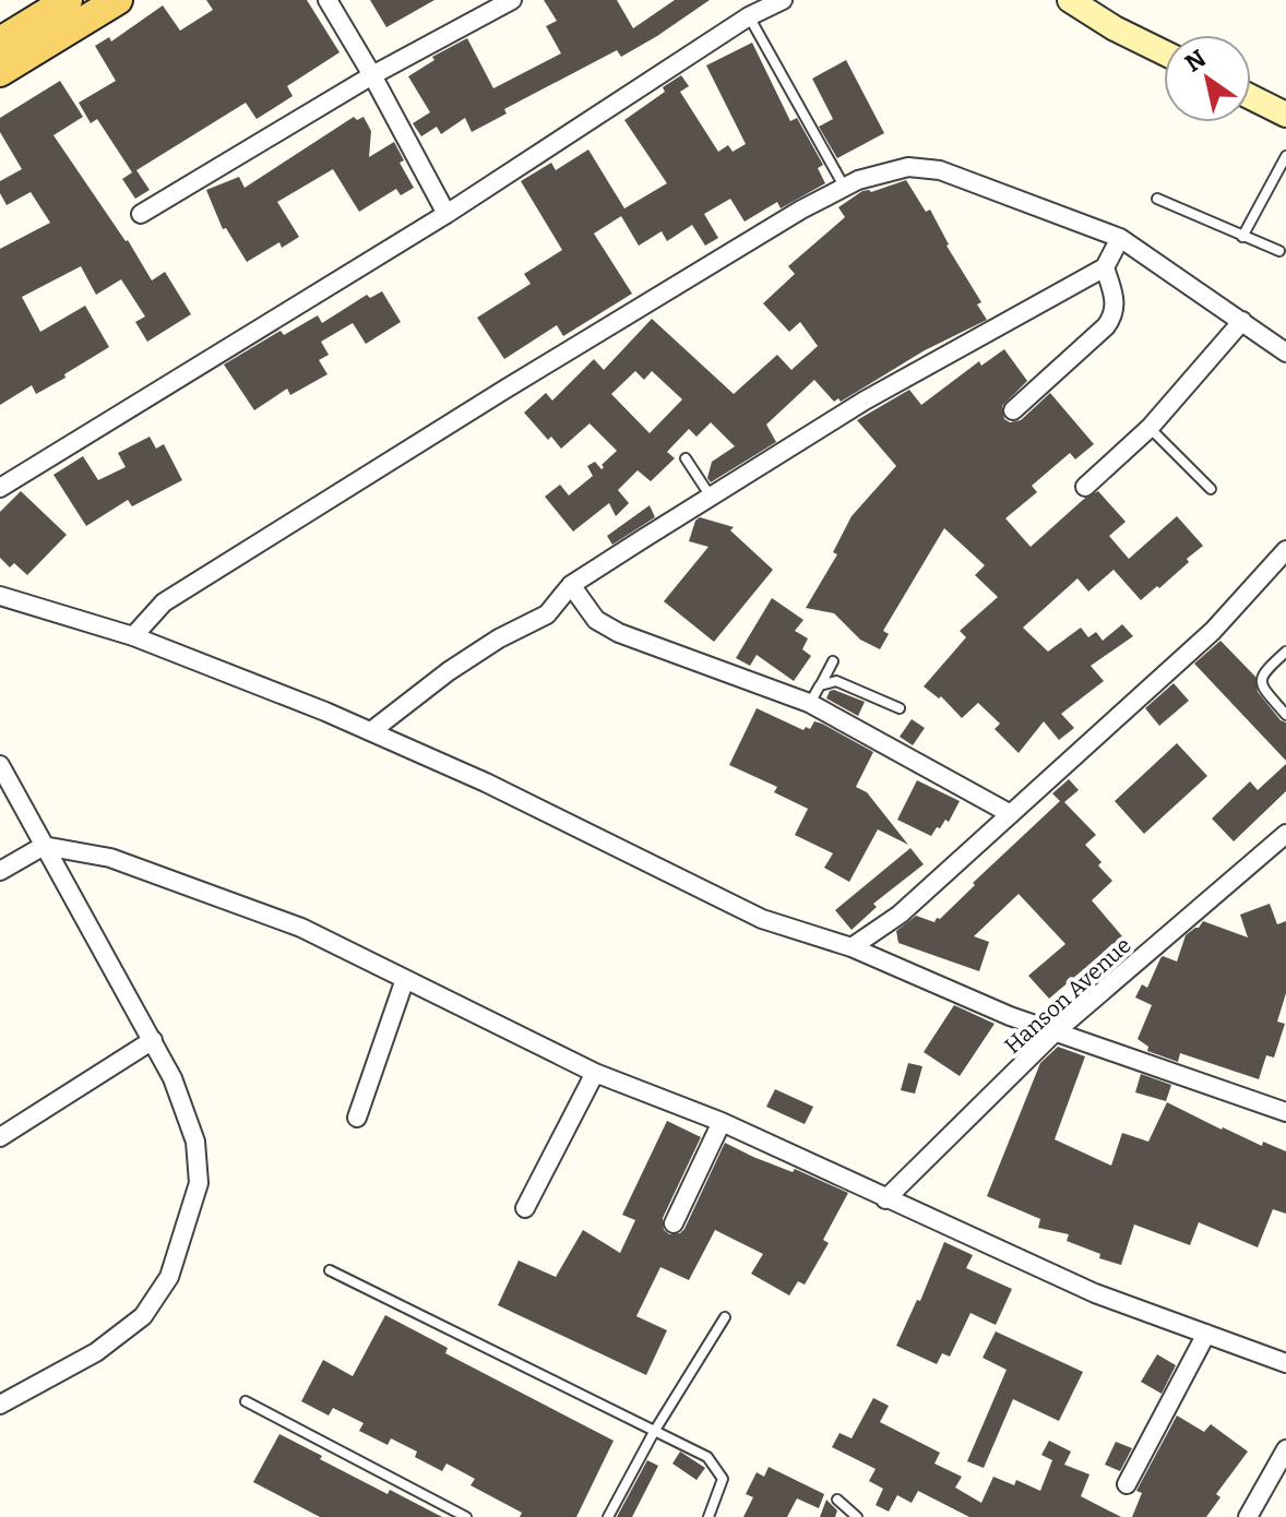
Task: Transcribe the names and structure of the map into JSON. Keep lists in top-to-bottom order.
{
  "streets": {
    "street": ["Hanson Avenue"]
  },
  "north": "top left"
}
